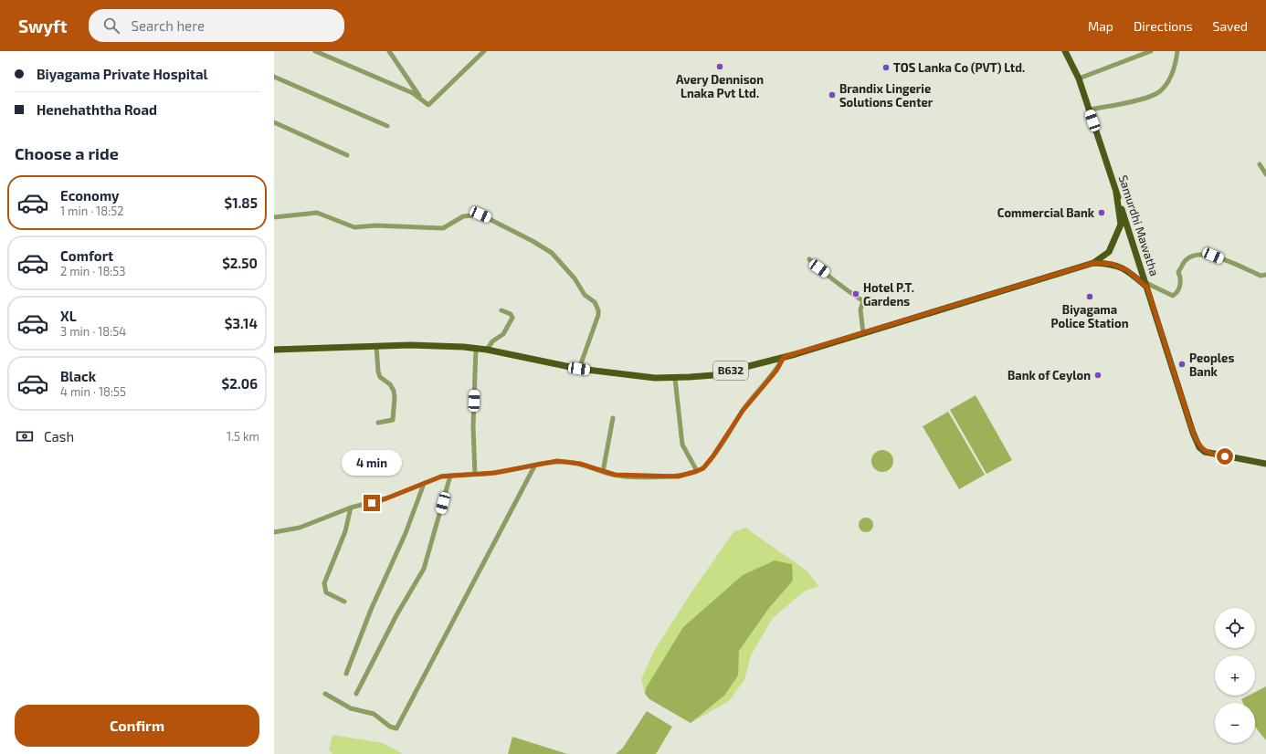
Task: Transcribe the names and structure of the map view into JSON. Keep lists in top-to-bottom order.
{
  "streets": {
    "main road": ["Samurdhi Mawatha", "B632"]
  },
  "crossings": [
    ["Samurdhi Mawatha", "B632"]
  ],
  "places": [
    "Avery Dennison Lnaka Pvt Ltd.",
    "TOS Lanka Co (PVT) Ltd.",
    "Brandix Lingerie Solutions Center",
    "Commercial Bank",
    "Hotel P.T. Gardens",
    "Biyagama Police Station",
    "Peoples Bank",
    "Bank of Ceylon"
  ],
  "page": {
    "header": "Swyft",
    "search": "Search here",
    "nav": ["Map", "Directions", "Saved"],
    "banner": ["Biyagama Private Hospital", "Henehaththa Road"],
    "heading": "Choose a ride",
    "list": [
      {
        "name": "Economy",
        "note": "1 min · 18:52",
        "value": "$1.85"
      },
      {
        "name": "Comfort",
        "note": "2 min · 18:53",
        "value": "$2.50"
      },
      {
        "name": "XL",
        "note": "3 min · 18:54",
        "value": "$3.14"
      },
      {
        "name": "Black",
        "note": "4 min · 18:55",
        "value": "$2.06"
      }
    ],
    "pay": ["Cash", "1.5 km"],
    "bubble": "4 min",
    "map_buttons": ["+", "−"],
    "buttons": "Confirm"
  }
}
